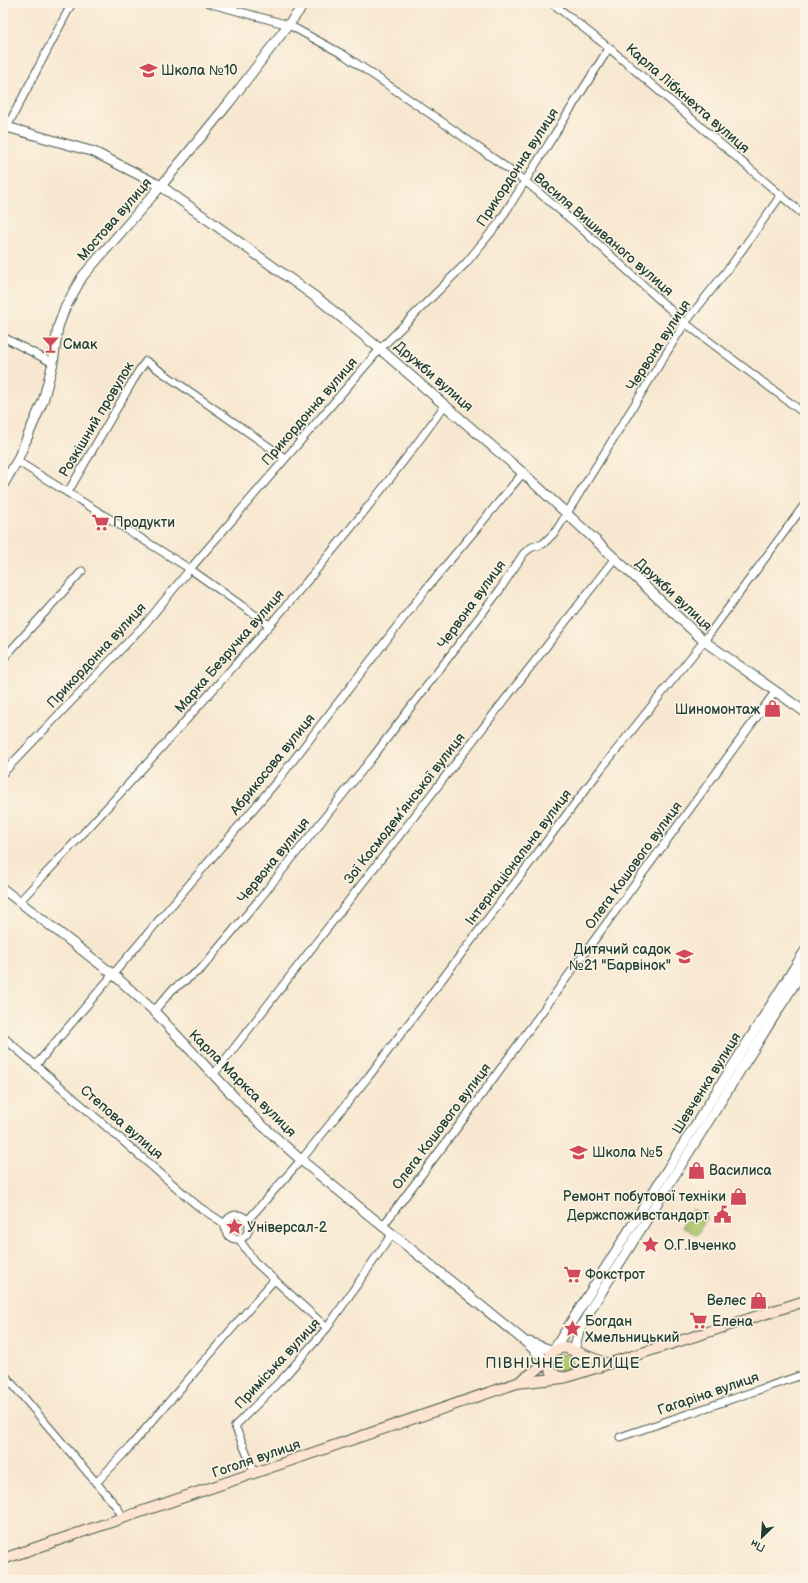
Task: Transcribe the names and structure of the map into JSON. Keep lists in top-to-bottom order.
{
  "streets": {
    "main road": ["Гоголя вулиця"],
    "street": [
      "Карла Лібкнехта вулиця",
      "Прикордонна вулиця",
      "Мостова вулиця",
      "Василя Вишиваного вулиця",
      "Червона вулиця",
      "Дружби вулиця",
      "Розкішний провулок",
      "Марка Безручка вулиця",
      "Абрикосова вулиця",
      "Зої Космодем’янської вулиця",
      "Інтернаціональна вулиця",
      "Олега Кошового вулиця",
      "Карла Маркса вулиця",
      "Шевченка вулиця",
      "Степова вулиця",
      "Приміська вулиця",
      "Гагаріна вулиця"
    ]
  },
  "crossings": [
    ["Карла Лібкнехта вулиця", "Прикордонна вулиця"],
    ["Карла Лібкнехта вулиця", "Червона вулиця"],
    ["Прикордонна вулиця", "Василя Вишиваного вулиця"],
    ["Прикордонна вулиця", "Дружби вулиця"],
    ["Прикордонна вулиця", "Розкішний провулок"],
    ["Мостова вулиця", "Василя Вишиваного вулиця"],
    ["Мостова вулиця", "Дружби вулиця"],
    ["Мостова вулиця", "Розкішний провулок"],
    ["Василя Вишиваного вулиця", "Червона вулиця"],
    ["Червона вулиця", "Дружби вулиця"],
    ["Червона вулиця", "Карла Маркса вулиця"],
    ["Дружби вулиця", "Марка Безручка вулиця"],
    ["Дружби вулиця", "Абрикосова вулиця"],
    ["Дружби вулиця", "Зої Космодем’янської вулиця"],
    ["Дружби вулиця", "Інтернаціональна вулиця"],
    ["Дружби вулиця", "Олега Кошового вулиця"],
    ["Розкішний провулок", "Марка Безручка вулиця"],
    ["Марка Безручка вулиця", "Карла Маркса вулиця"],
    ["Абрикосова вулиця", "Карла Маркса вулиця"],
    ["Абрикосова вулиця", "Степова вулиця"],
    ["Зої Космодем’янської вулиця", "Карла Маркса вулиця"],
    ["Інтернаціональна вулиця", "Карла Маркса вулиця"],
    ["Інтернаціональна вулиця", "Степова вулиця"],
    ["Олега Кошового вулиця", "Карла Маркса вулиця"],
    ["Карла Маркса вулиця", "Шевченка вулиця"],
    ["Карла Маркса вулиця", "Приміська вулиця"],
    ["Карла Маркса вулиця", "Гоголя вулиця"],
    ["Шевченка вулиця", "Гоголя вулиця"],
    ["Приміська вулиця", "Гоголя вулиця"]
  ],
  "districts": ["ПІВНІЧНЕ СЕЛИЩЕ"],
  "places": {
    "school or university": ["Школа №10", "Дитячий садок №21 \"Барвінок\"", "Школа №5"],
    "bar": ["Смак"],
    "supermarket": ["Продукти", "Фокстрот", "Елена"],
    "shop": [
      "Шиномонтаж",
      "Василиса",
      "Ремонт побутової техніки",
      "Велес"
    ],
    "public building": ["Держспоживстандарт"],
    "place": ["Універсал-2", "О.Г.Івченко", "Богдан Хмельницький"]
  },
  "north": "bottom left"
}
